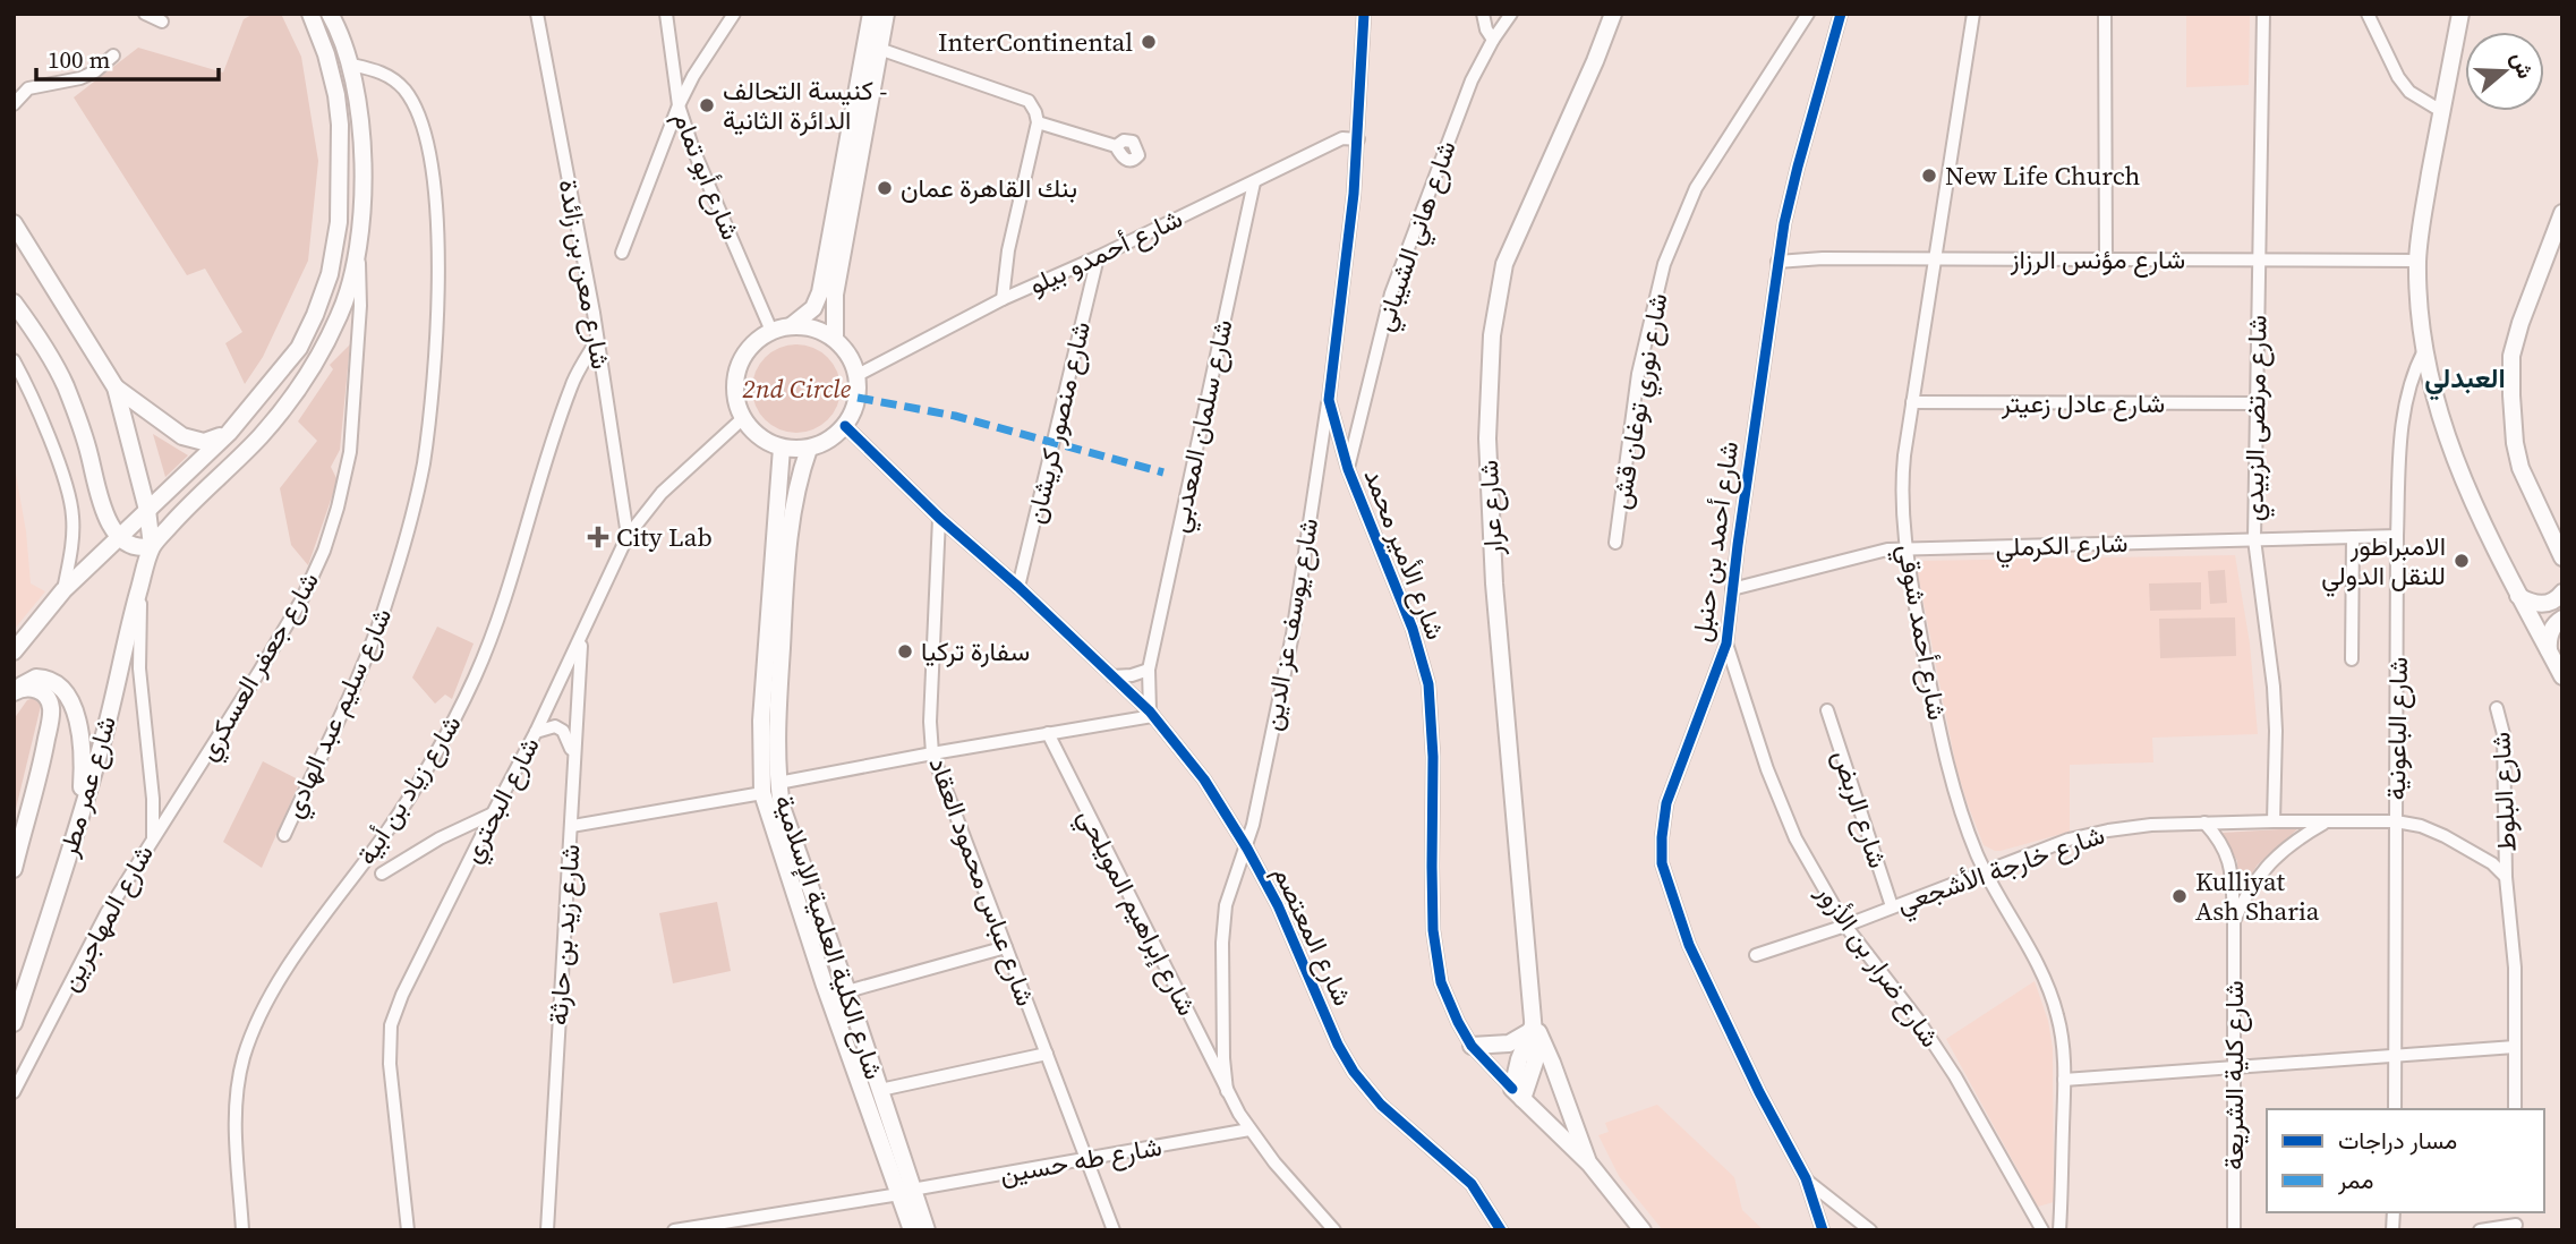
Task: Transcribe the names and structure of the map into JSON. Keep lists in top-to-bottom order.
{
  "streets": {
    "main road": [
      "شارع عرار",
      "شارع الأمير محمد",
      "شارع عمر مطر",
      "شارع الكلية العلمية الإسلامية"
    ],
    "street": [
      "شارع أبو تمام",
      "شارع هاني الشيباني",
      "شارع أحمدو بيلو",
      "شارع مؤنس الرزاز",
      "شارع معن بن زائدة",
      "شارع نوري توغان قش",
      "شارع عادل زعيتر",
      "شارع مرتضى الزبيدي",
      "شارع منصور كريشان",
      "شارع سلمان المعدبي",
      "شارع أحمد بن حنبل",
      "شارع الكرملي",
      "شارع يوسف عز الدين",
      "شارع أحمد شوقي",
      "شارع جعفر العسكري",
      "شارع سليم عبد الهادي",
      "شارع الباعونية",
      "شارع زياد بن أبية",
      "شارع البلوط",
      "شارع البحتري",
      "شارع الربض",
      "شارع خارجة الأشجعي",
      "شارع عباس محمود العقاد",
      "شارع إبراهيم المويلحي",
      "شارع المهاجرين",
      "شارع زيد بن حارثة",
      "شارع المعتصم",
      "شارع ضرار بن الأزور",
      "شارع كلية الشريعة",
      "شارع طه حسين"
    ]
  },
  "crossings": [
    ["شارع أبو تمام", "شارع أحمدو بيلو"],
    ["شارع أبو تمام", "شارع البحتري"],
    ["شارع أبو تمام", "شارع المعتصم"],
    ["شارع أبو تمام", "شارع الكلية العلمية الإسلامية"],
    ["شارع هاني الشيباني", "شارع الأمير محمد"],
    ["شارع أحمدو بيلو", "شارع منصور كريشان"],
    ["شارع أحمدو بيلو", "شارع سلمان المعدبي"],
    ["شارع أحمدو بيلو", "شارع الأمير محمد"],
    ["شارع أحمدو بيلو", "شارع البحتري"],
    ["شارع أحمدو بيلو", "شارع المعتصم"],
    ["شارع أحمدو بيلو", "شارع الكلية العلمية الإسلامية"],
    ["شارع مؤنس الرزاز", "شارع مرتضى الزبيدي"],
    ["شارع مؤنس الرزاز", "شارع أحمد بن حنبل"],
    ["شارع مؤنس الرزاز", "شارع أحمد شوقي"],
    ["شارع معن بن زائدة", "شارع زياد بن أبية"],
    ["شارع معن بن زائدة", "شارع البحتري"],
    ["شارع عادل زعيتر", "شارع مرتضى الزبيدي"],
    ["شارع عادل زعيتر", "شارع أحمد شوقي"],
    ["شارع مرتضى الزبيدي", "شارع الكرملي"],
    ["شارع مرتضى الزبيدي", "شارع خارجة الأشجعي"],
    ["شارع منصور كريشان", "شارع المعتصم"],
    ["شارع سلمان المعدبي", "شارع المعتصم"],
    ["شارع عرار", "شارع الأمير محمد"],
    ["شارع أحمد بن حنبل", "شارع الكرملي"],
    ["شارع أحمد بن حنبل", "شارع ضرار بن الأزور"],
    ["شارع الكرملي", "شارع أحمد شوقي"],
    ["شارع الكرملي", "شارع الباعونية"],
    ["شارع الأمير محمد", "شارع يوسف عز الدين"],
    ["شارع يوسف عز الدين", "شارع إبراهيم المويلحي"],
    ["شارع يوسف عز الدين", "شارع المعتصم"],
    ["شارع أحمد شوقي", "شارع خارجة الأشجعي"],
    ["شارع جعفر العسكري", "شارع المهاجرين"],
    ["شارع الباعونية", "شارع خارجة الأشجعي"],
    ["شارع عمر مطر", "شارع المهاجرين"],
    ["شارع البلوط", "شارع خارجة الأشجعي"],
    ["شارع البحتري", "شارع زيد بن حارثة"],
    ["شارع البحتري", "شارع المعتصم"],
    ["شارع البحتري", "شارع الكلية العلمية الإسلامية"],
    ["شارع الربض", "شارع خارجة الأشجعي"],
    ["شارع خارجة الأشجعي", "شارع ضرار بن الأزور"],
    ["شارع خارجة الأشجعي", "شارع كلية الشريعة"],
    ["شارع عباس محمود العقاد", "شارع المعتصم"],
    ["شارع عباس محمود العقاد", "شارع طه حسين"],
    ["شارع إبراهيم المويلحي", "شارع طه حسين"],
    ["شارع المعتصم", "شارع الكلية العلمية الإسلامية"],
    ["شارع الكلية العلمية الإسلامية", "شارع طه حسين"]
  ],
  "districts": ["العبدلي"],
  "parks": ["2nd Circle"],
  "places": {
    "other": [
      "InterContinental",
      "كنيسة التحالف - الدائرة الثانية",
      "New Life Church",
      "بنك القاهرة عمان",
      "الامبراطور للنقل الدولي",
      "سفارة تركيا",
      "Kulliyat Ash Sharia"
    ],
    "health": ["City Lab"]
  },
  "legend": ["مسار دراجات", "ممر"],
  "scale_bar": "100 m",
  "north": "right"
}
